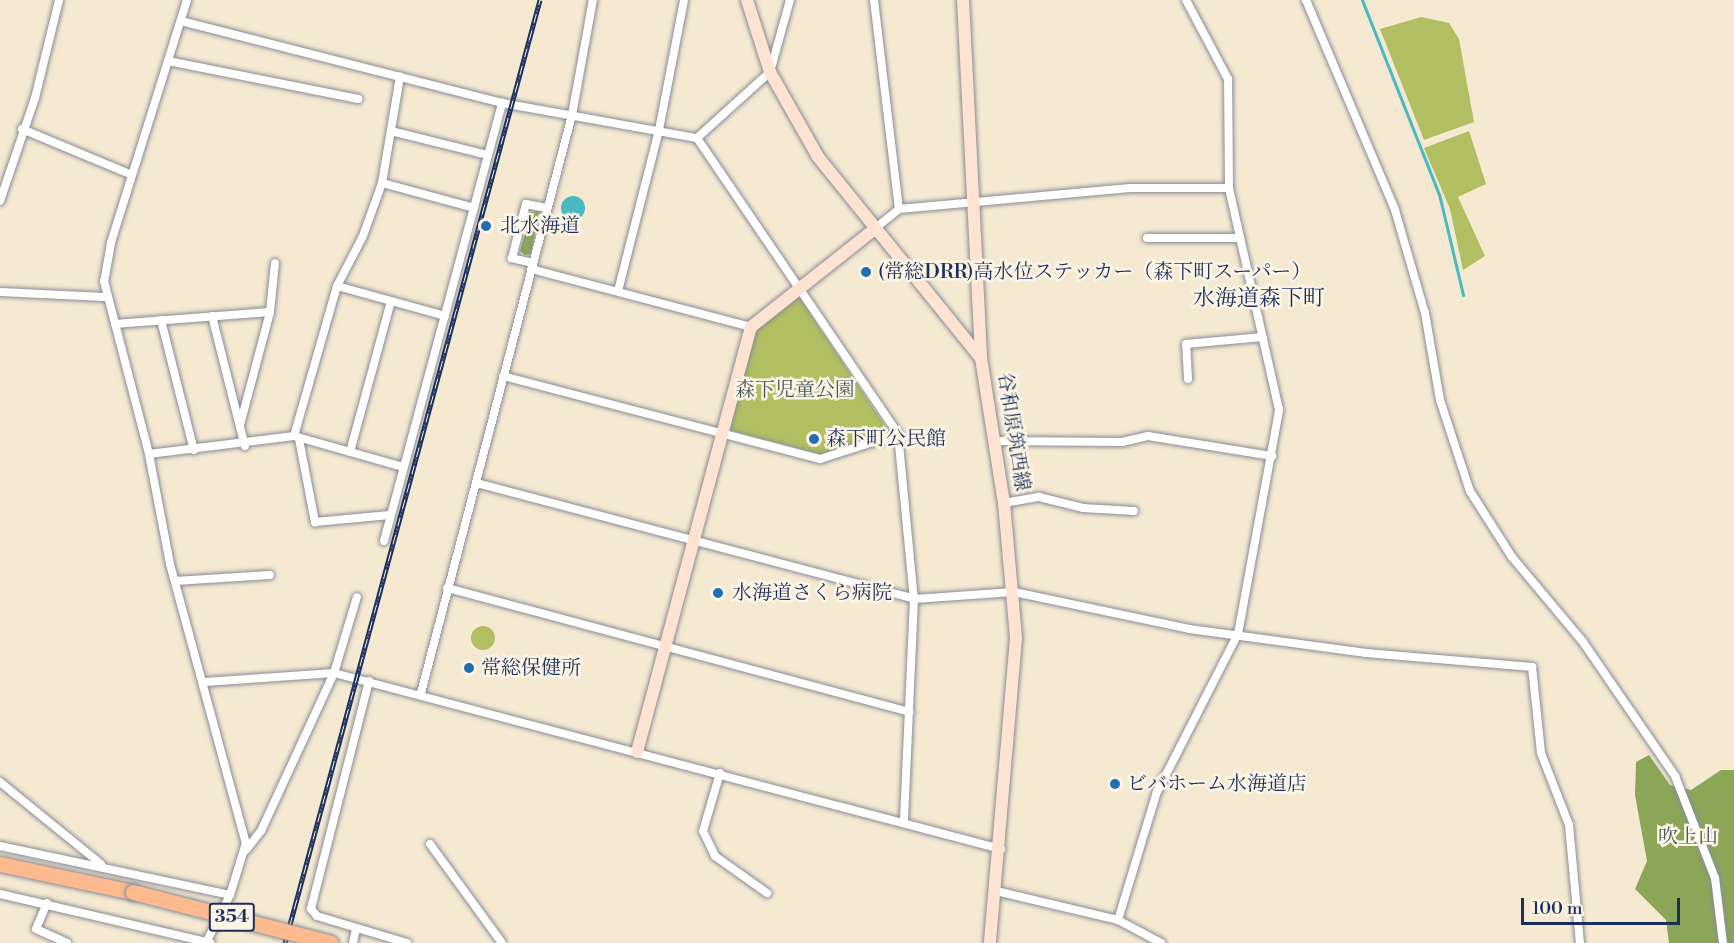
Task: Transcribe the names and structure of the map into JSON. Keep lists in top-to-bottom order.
{
  "streets": {
    "highway": ["354"],
    "main road": ["谷和原筑西線"]
  },
  "districts": ["水海道森下町"],
  "parks": ["森下児童公園", "吹上山"],
  "places": [
    "北水海道",
    "(常総DRR)高水位ステッカー（森下町スーパー）",
    "森下町公民館",
    "水海道さくら病院",
    "常総保健所",
    "ビバホーム水海道店"
  ],
  "scale_bar": "100 m"
}
